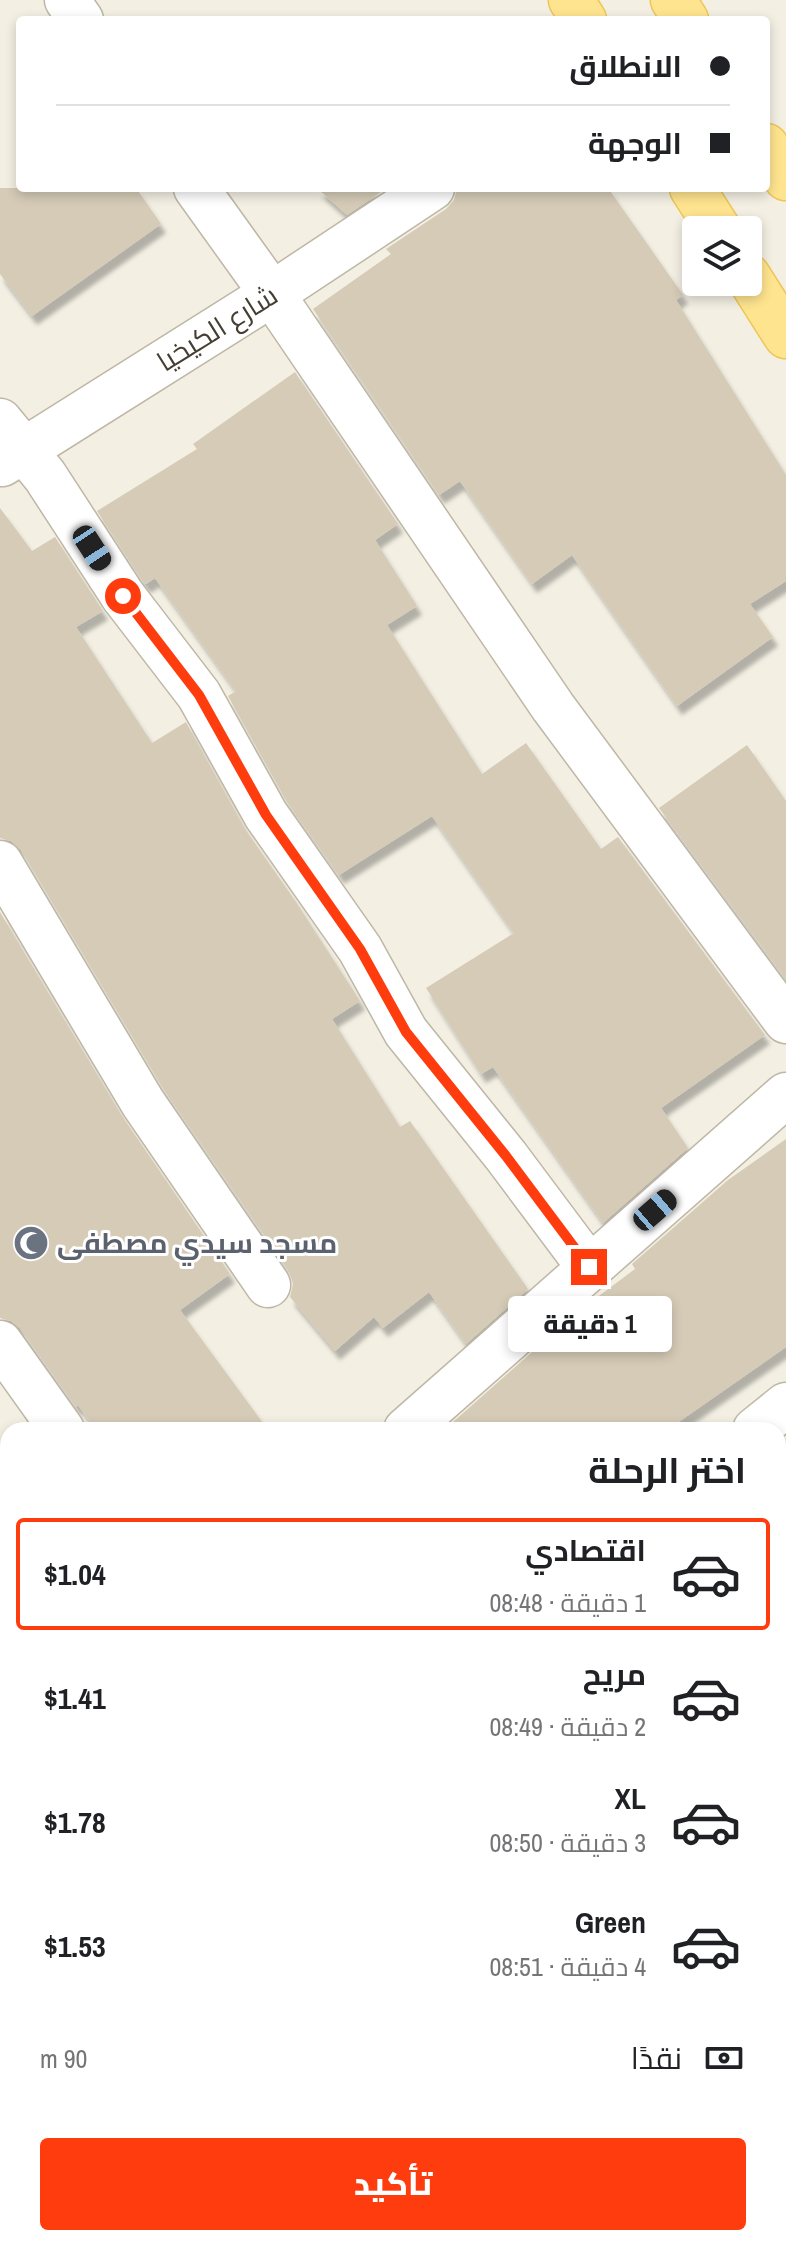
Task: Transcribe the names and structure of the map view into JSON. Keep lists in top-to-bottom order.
{
  "streets": {
    "street": ["شارع الكيخيا"]
  },
  "places": {
    "mosque": ["مسجد سيدي مصطفى"]
  },
  "page": {
    "banner": ["الانطلاق", "الوجهة"],
    "bubble": "1 دقيقة",
    "heading": "اختر الرحلة",
    "list": [
      {
        "name": "اقتصادي",
        "note": "1 دقيقة · 08:48",
        "value": "$1.04"
      },
      {
        "name": "مريح",
        "note": "2 دقيقة · 08:49",
        "value": "$1.41"
      },
      {
        "name": "XL",
        "note": "3 دقيقة · 08:50",
        "value": "$1.78"
      },
      {
        "name": "Green",
        "note": "4 دقيقة · 08:51",
        "value": "$1.53"
      }
    ],
    "pay": ["نقدًا", "90 m"],
    "buttons": "تأكيد"
  }
}
